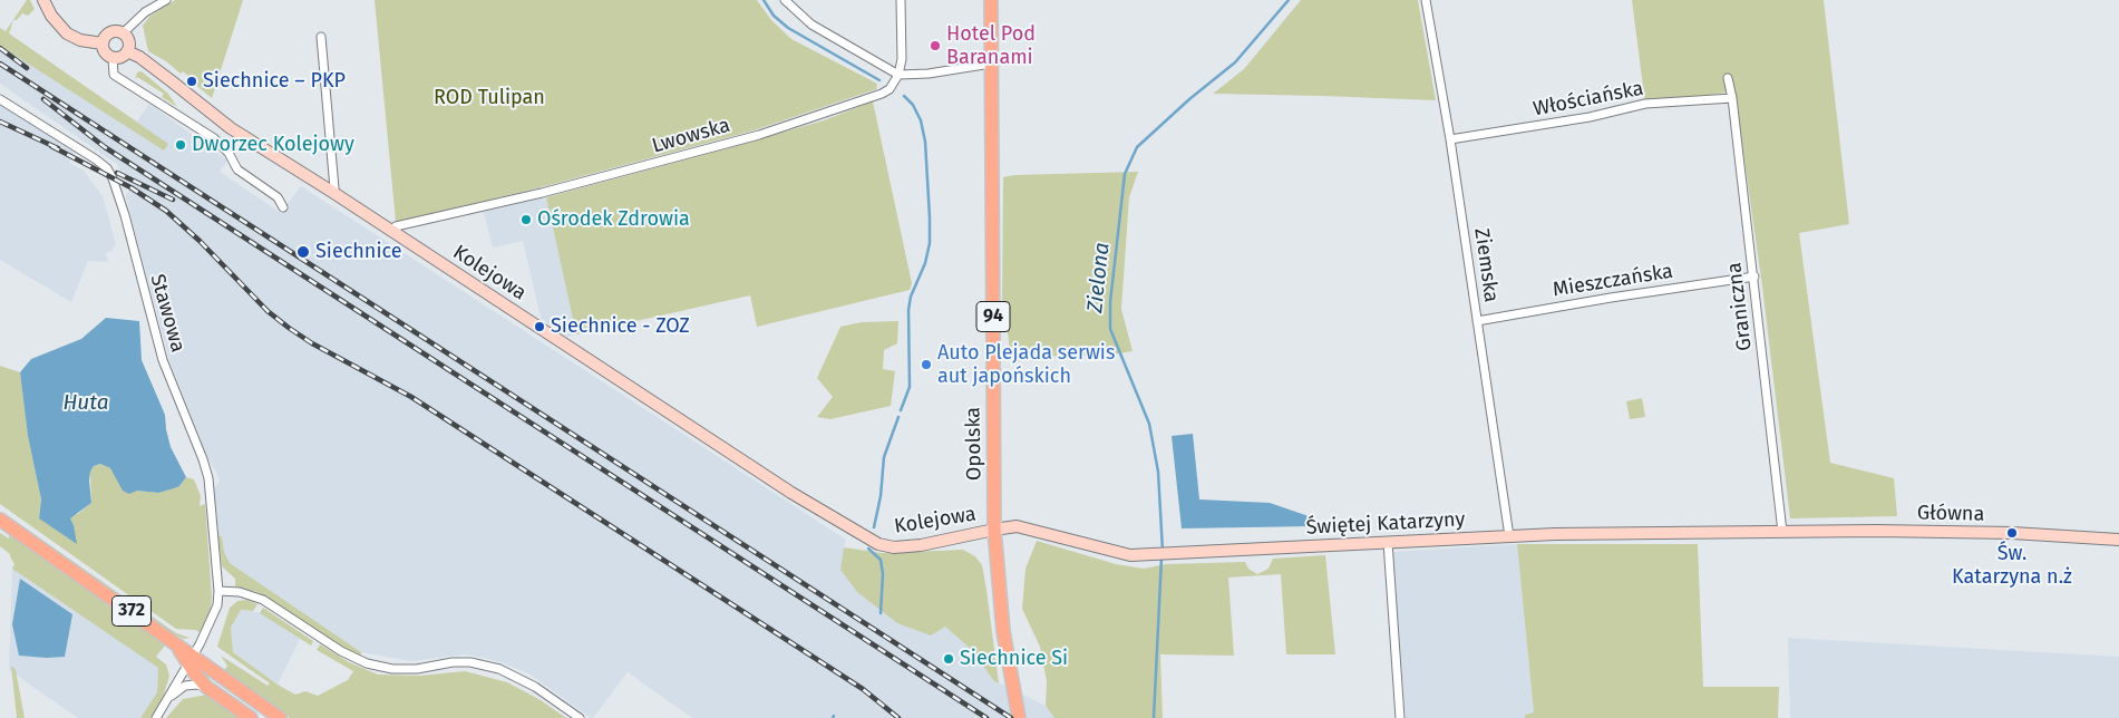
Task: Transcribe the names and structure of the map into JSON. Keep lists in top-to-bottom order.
{
  "streets": {
    "main road": ["94", "Opolska", "372"],
    "street": [
      "Włościańska",
      "Lwowska",
      "Ziemska",
      "Kolejowa",
      "Mieszczańska",
      "Graniczna",
      "Stawowa",
      "Główna",
      "Świętej Katarzyny"
    ]
  },
  "crossings": [
    ["Włościańska", "Ziemska"],
    ["Włościańska", "Graniczna"],
    ["Lwowska", "Kolejowa"],
    ["Ziemska", "Mieszczańska"],
    ["Ziemska", "Świętej Katarzyny"],
    ["Kolejowa", "Opolska"],
    ["Kolejowa", "Świętej Katarzyny"],
    ["Mieszczańska", "Graniczna"],
    ["Graniczna", "Główna"],
    ["Graniczna", "Świętej Katarzyny"],
    ["Stawowa", "372"],
    ["Opolska", "Świętej Katarzyny"],
    ["Główna", "Świętej Katarzyny"]
  ],
  "water": ["Zielona", "Huta"],
  "parks": ["ROD Tulipan"],
  "places": [
    "Hotel Pod Baranami",
    "Siechnice – PKP",
    "Dworzec Kolejowy",
    "Ośrodek Zdrowia",
    "Siechnice",
    "Siechnice - ZOZ",
    "Auto Plejada serwis aut japońskich",
    "Św. Katarzyna n.ż",
    "Siechnice Si"
  ]
}
